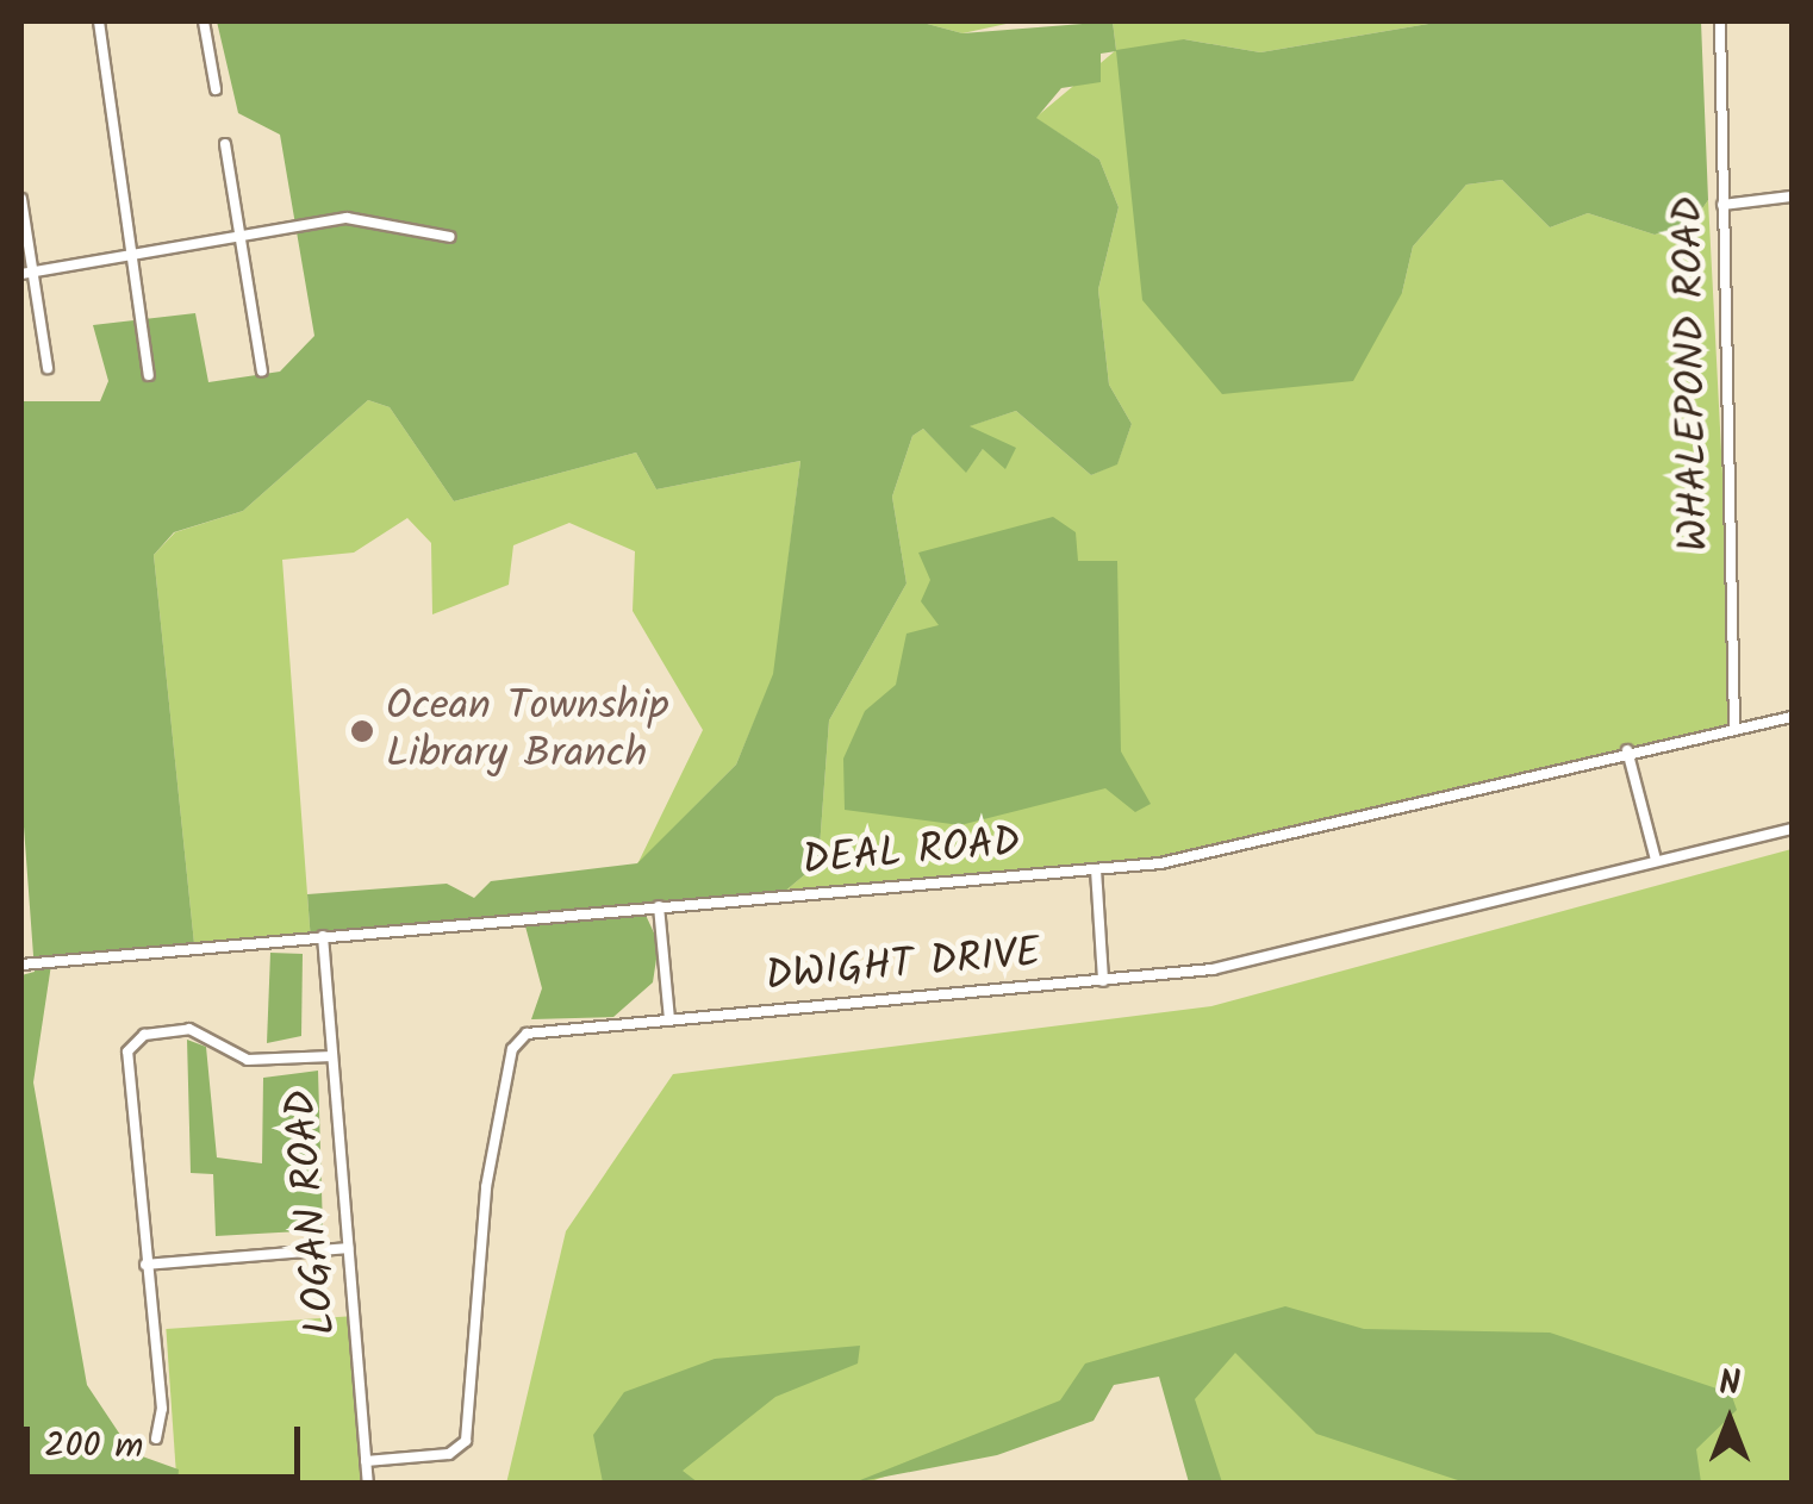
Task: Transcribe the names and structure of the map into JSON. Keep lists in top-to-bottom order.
{
  "streets": {
    "street": [
      "WHALEPOND ROAD",
      "DEAL ROAD",
      "DWIGHT DRIVE",
      "LOGAN ROAD"
    ]
  },
  "crossings": [
    ["WHALEPOND ROAD", "DEAL ROAD"],
    ["DEAL ROAD", "LOGAN ROAD"],
    ["DWIGHT DRIVE", "LOGAN ROAD"]
  ],
  "places": ["Ocean Township Library Branch"],
  "scale_bar": "200 m",
  "north": "top"
}
